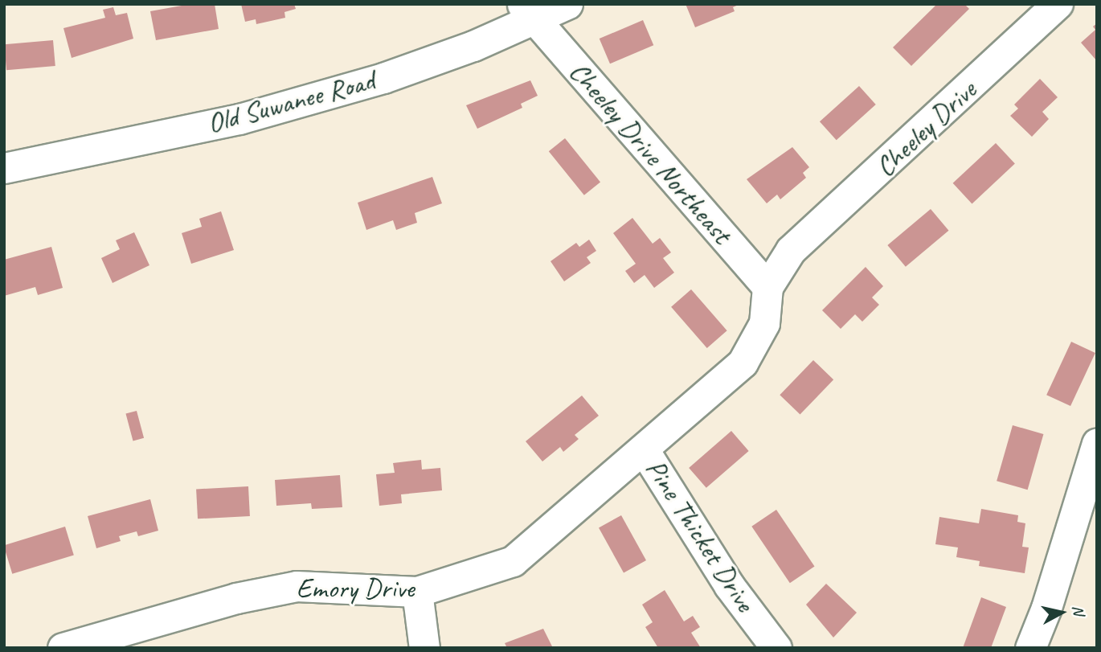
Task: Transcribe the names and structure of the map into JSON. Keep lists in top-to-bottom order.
{
  "streets": {
    "street": [
      "Old Suwanee Road",
      "Cheeley Drive",
      "Cheeley Drive Northeast",
      "Pine Thicket Drive",
      "Emory Drive"
    ]
  },
  "crossings": [
    ["Old Suwanee Road", "Cheeley Drive Northeast"],
    ["Cheeley Drive", "Cheeley Drive Northeast"],
    ["Cheeley Drive", "Emory Drive"],
    ["Cheeley Drive Northeast", "Emory Drive"],
    ["Pine Thicket Drive", "Emory Drive"]
  ],
  "north": "right"
}
